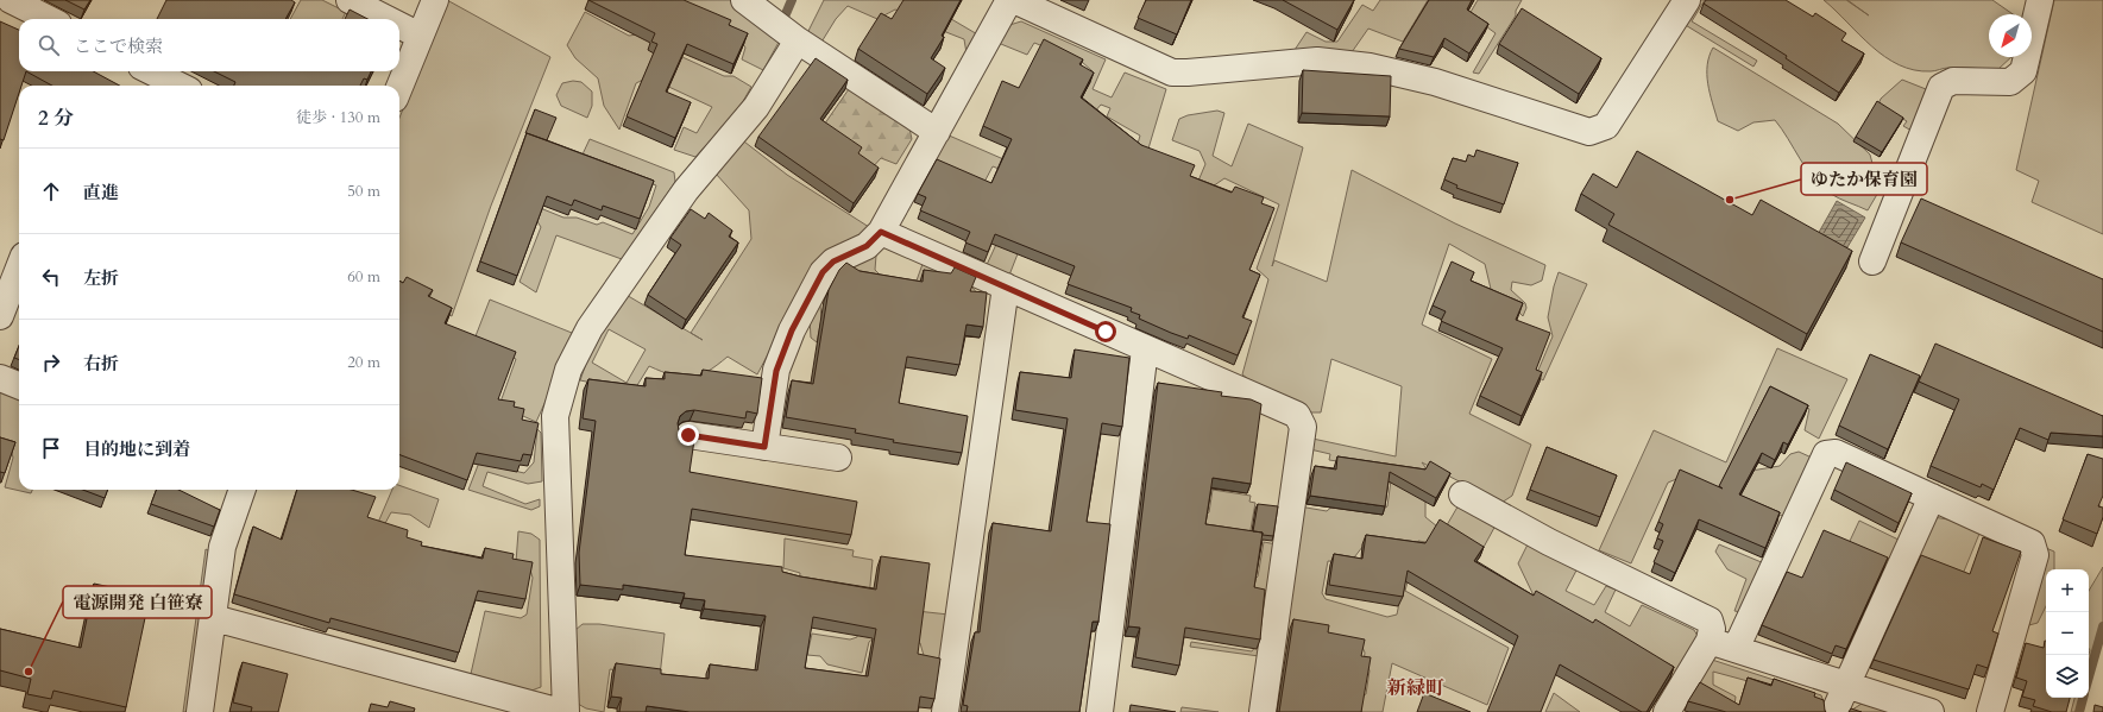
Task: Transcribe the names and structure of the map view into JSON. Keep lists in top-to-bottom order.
{
  "districts": ["新緑町"],
  "places": ["ゆたか保育園", "電源開発 白笹寮"],
  "north": "bottom left",
  "page": {
    "search": "ここで検索",
    "heading": ["2 分", "徒歩 · 130 m"],
    "list": [
      ["直進", "50 m"],
      ["左折", "60 m"],
      ["右折", "20 m"],
      "目的地に到着"
    ],
    "map_buttons": ["+", "−"]
  }
}
